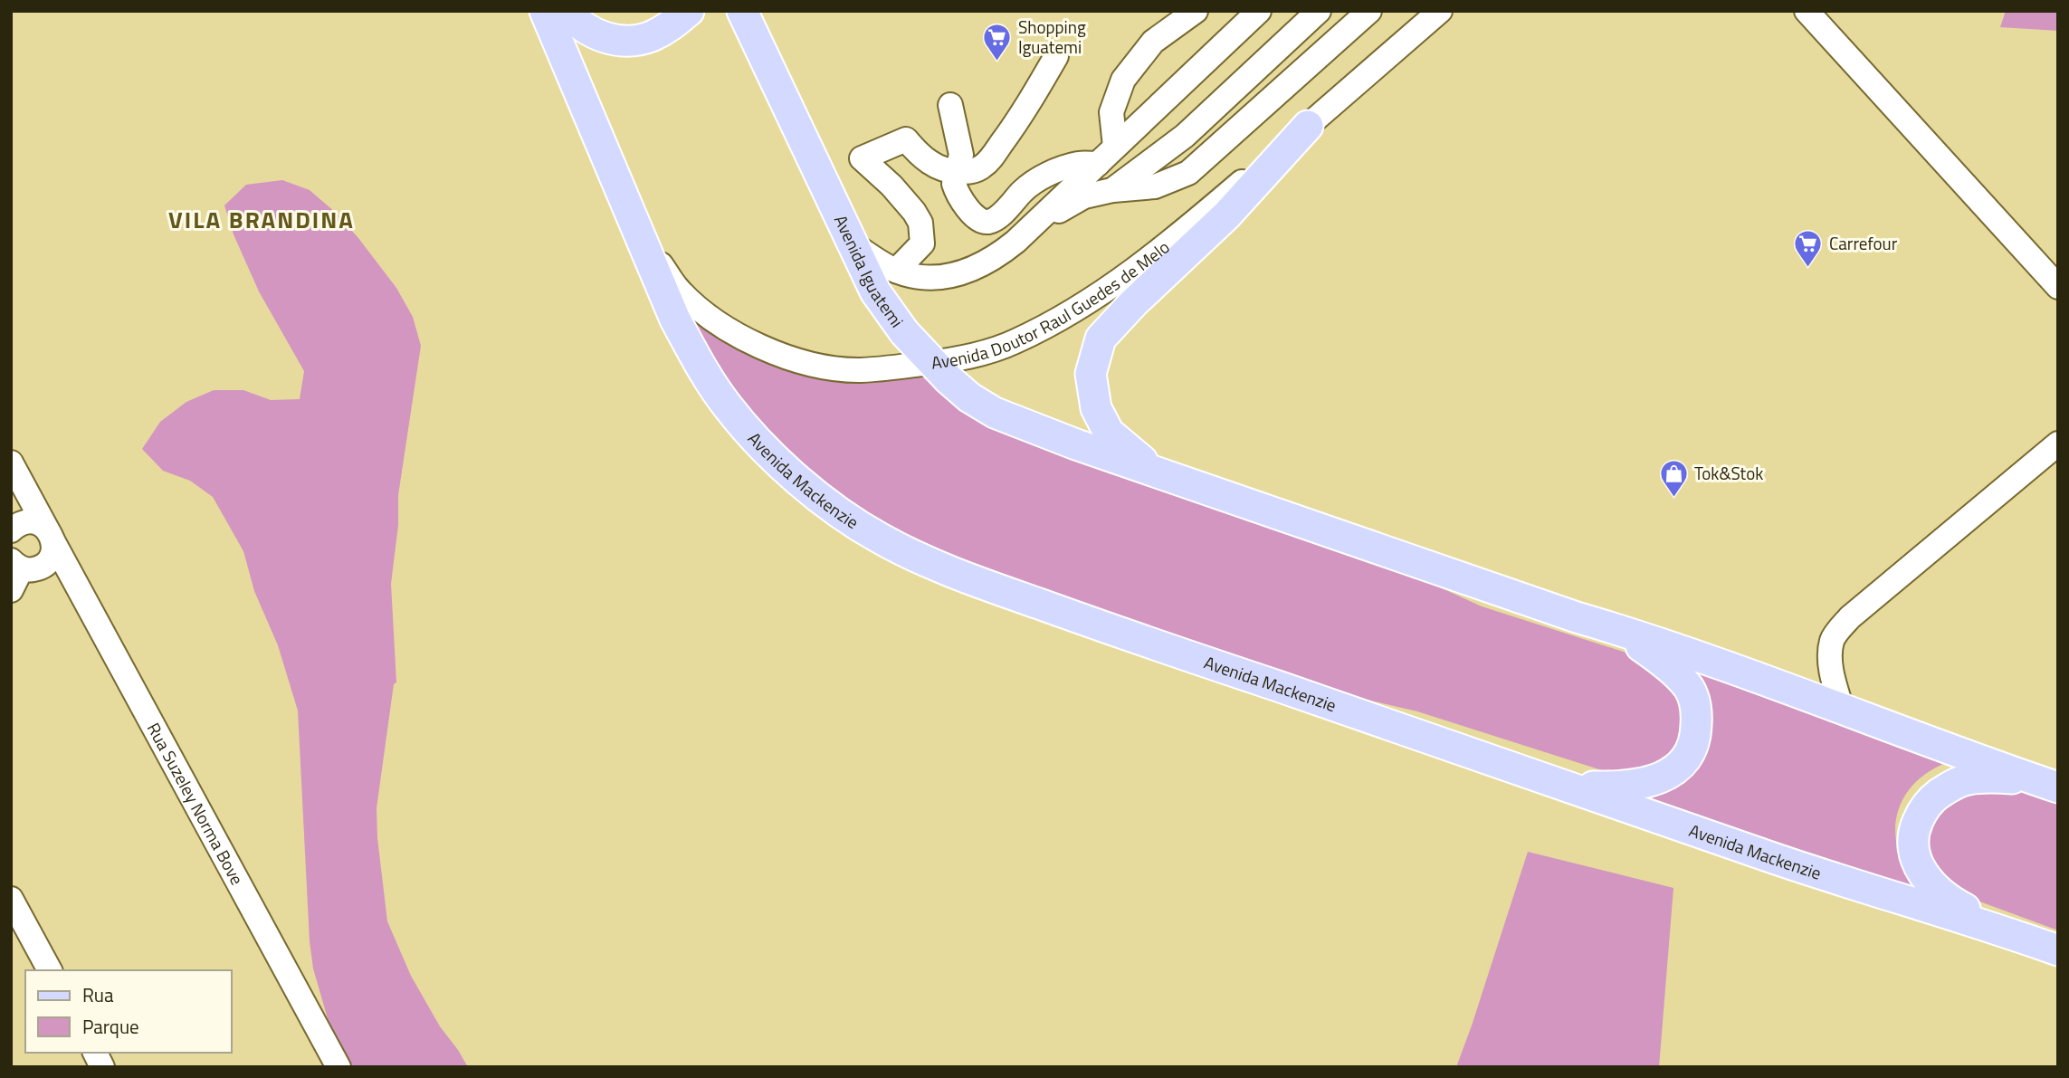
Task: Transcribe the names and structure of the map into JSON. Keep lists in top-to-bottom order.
{
  "streets": {
    "main road": ["Avenida Iguatemi", "Avenida Mackenzie"],
    "street": ["Avenida Doutor Raul Guedes de Melo", "Rua Suzeley Norma Bove"]
  },
  "crossings": [
    ["Avenida Doutor Raul Guedes de Melo", "Avenida Mackenzie"]
  ],
  "districts": ["VILA BRANDINA"],
  "places": {
    "supermarket": ["Shopping Iguatemi", "Carrefour"],
    "shop": ["Tok&Stok"]
  },
  "legend": ["Rua", "Parque"]
}
